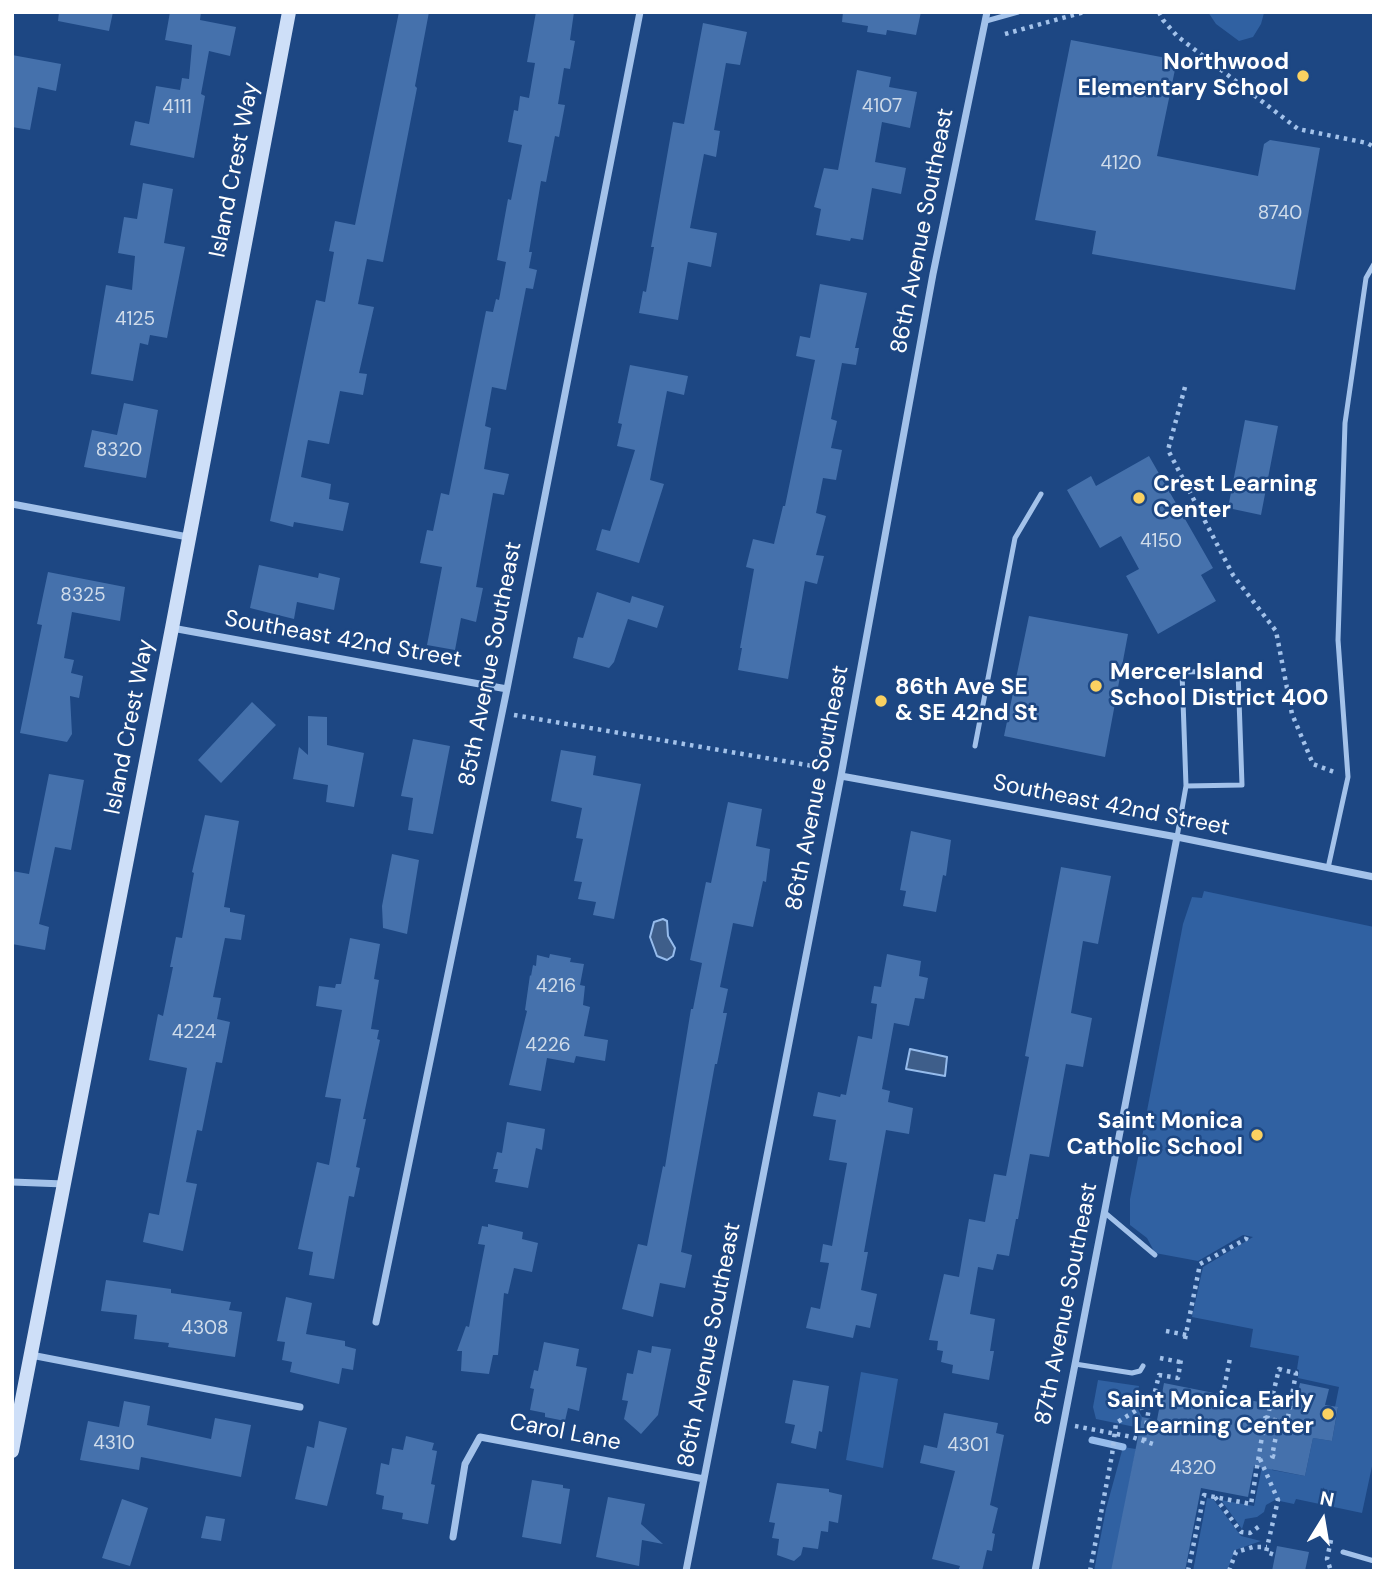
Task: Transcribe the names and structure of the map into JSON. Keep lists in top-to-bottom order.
{
  "streets": {
    "main road": ["Island Crest Way"],
    "street": [
      "86th Avenue Southeast",
      "Southeast 42nd Street",
      "85th Avenue Southeast",
      "87th Avenue Southeast",
      "Carol Lane"
    ]
  },
  "crossings": [
    ["Island Crest Way", "Southeast 42nd Street"],
    ["86th Avenue Southeast", "Southeast 42nd Street"],
    ["86th Avenue Southeast", "Carol Lane"],
    ["Southeast 42nd Street", "85th Avenue Southeast"],
    ["Southeast 42nd Street", "87th Avenue Southeast"]
  ],
  "places": [
    "Northwood Elementary School",
    "Crest Learning Center",
    "Mercer Island School District 400",
    "86th Ave SE & SE 42nd St",
    "Saint Monica Catholic School",
    "Saint Monica Early Learning Center"
  ],
  "house_numbers": [
    "4107",
    "4111",
    "4120",
    "8740",
    "4125",
    "8320",
    "4150",
    "8325",
    "4216",
    "4224",
    "4226",
    "4308",
    "4310",
    "4301",
    "4320"
  ],
  "north": "top"
}
